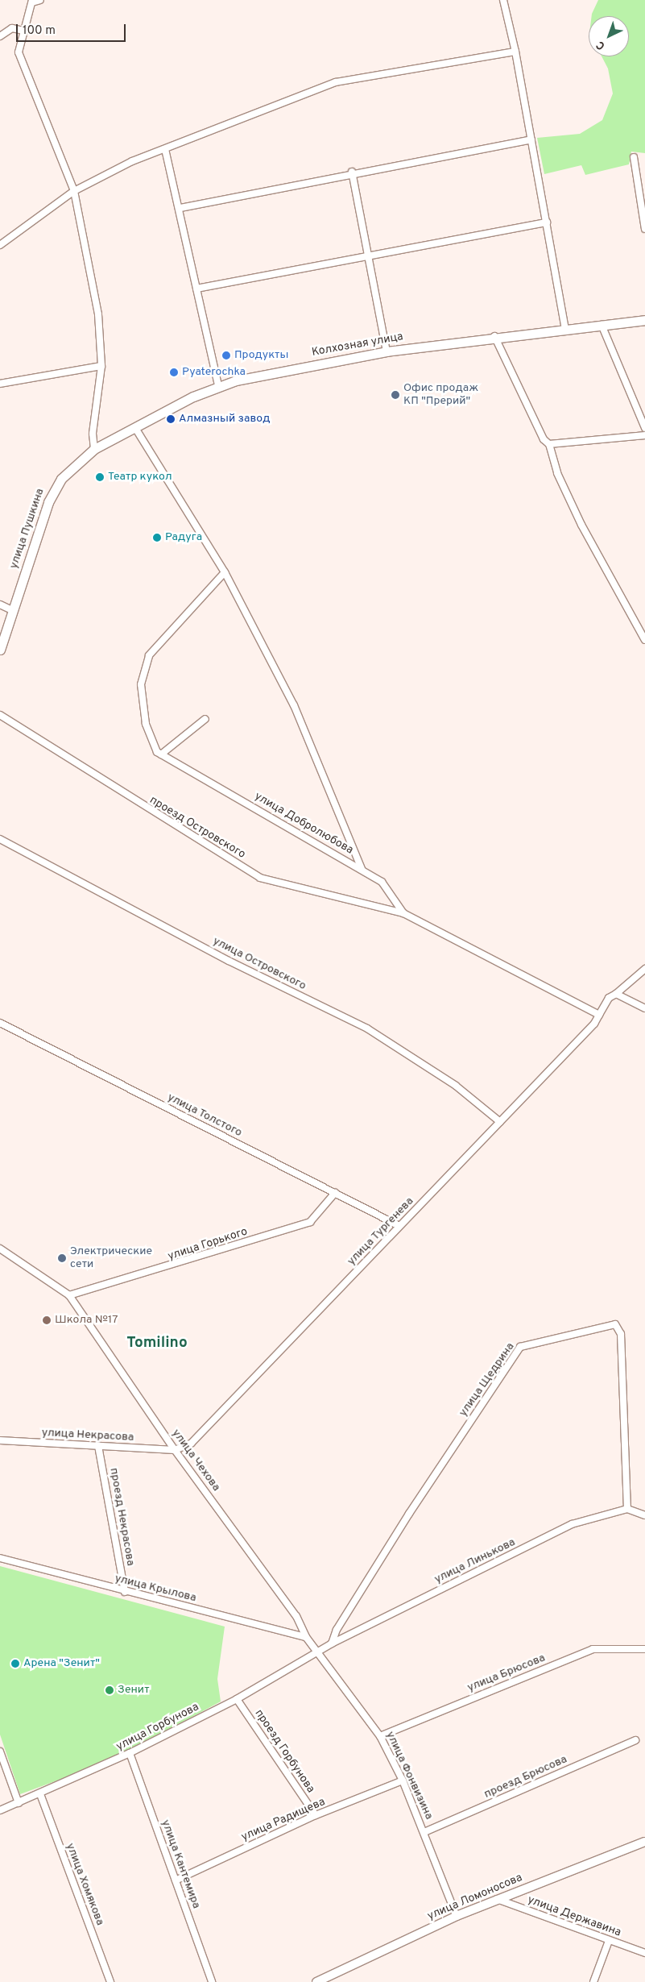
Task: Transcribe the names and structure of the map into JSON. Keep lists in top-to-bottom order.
{
  "streets": {
    "main road": ["Колхозная улица", "улица Пушкина"],
    "street": [
      "улица Добролюбова",
      "проезд Островского",
      "улица Островского",
      "улица Толстого",
      "улица Тургенева",
      "улица Горького",
      "улица Щедрина",
      "улица Некрасова",
      "улица Чехова",
      "проезд Некрасова",
      "улица Линькова",
      "улица Крылова",
      "улица Брюсова",
      "улица Горбунова",
      "проезд Горбунова",
      "улица Фонвизина",
      "проезд Брюсова",
      "улица Радищева",
      "улица Кантемира",
      "улица Хомякова",
      "улица Ломоносова",
      "улица Державина"
    ]
  },
  "crossings": [
    ["Колхозная улица", "улица Пушкина"],
    ["Колхозная улица", "улица Добролюбова"],
    ["проезд Островского", "улица Тургенева"],
    ["улица Островского", "улица Тургенева"],
    ["улица Толстого", "улица Тургенева"],
    ["улица Толстого", "улица Горького"],
    ["улица Тургенева", "улица Некрасова"],
    ["улица Тургенева", "улица Чехова"],
    ["улица Горького", "улица Чехова"],
    ["улица Щедрина", "улица Линькова"],
    ["улица Некрасова", "улица Чехова"],
    ["улица Некрасова", "проезд Некрасова"],
    ["улица Чехова", "улица Крылова"],
    ["улица Чехова", "улица Фонвизина"],
    ["проезд Некрасова", "улица Крылова"],
    ["улица Линькова", "улица Горбунова"],
    ["улица Линькова", "улица Фонвизина"],
    ["улица Крылова", "улица Фонвизина"],
    ["улица Брюсова", "улица Фонвизина"],
    ["улица Горбунова", "проезд Горбунова"],
    ["улица Горбунова", "улица Фонвизина"],
    ["улица Горбунова", "улица Кантемира"],
    ["улица Горбунова", "улица Хомякова"],
    ["проезд Горбунова", "улица Радищева"],
    ["улица Фонвизина", "проезд Брюсова"],
    ["улица Фонвизина", "улица Радищева"],
    ["улица Фонвизина", "улица Ломоносова"],
    ["улица Радищева", "улица Кантемира"],
    ["улица Ломоносова", "улица Державина"]
  ],
  "districts": ["Tomilino"],
  "places": [
    "Продукты",
    "Pyaterochka",
    "Офис продаж КП \"Прерий\"",
    "Алмазный завод",
    "Театр кукол",
    "Радуга",
    "Электрические сети",
    "Школа №17",
    "Арена \"Зенит\"",
    "Зенит"
  ],
  "scale_bar": "100 m",
  "north": "bottom left"
}
